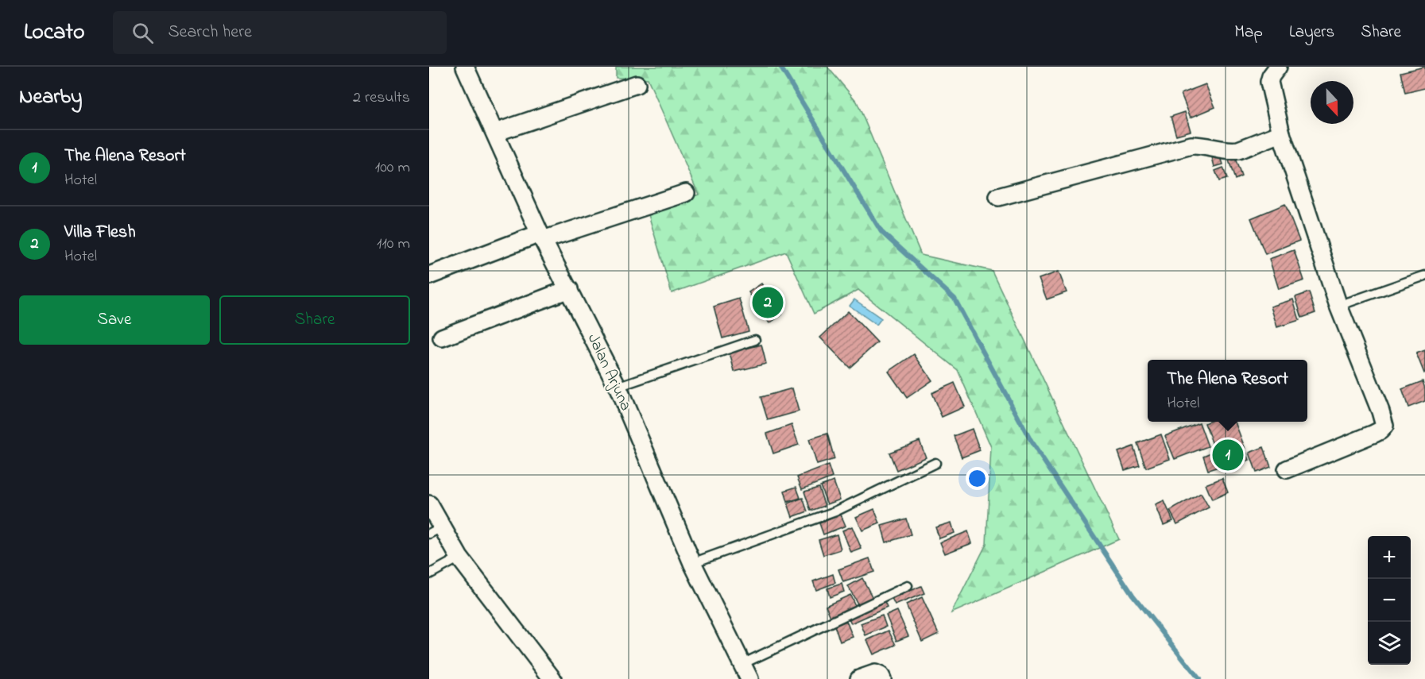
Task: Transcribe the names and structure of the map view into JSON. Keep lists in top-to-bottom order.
{
  "streets": {
    "street": ["Jalan Arjuna"]
  },
  "north": "bottom",
  "page": {
    "header": "Locato",
    "search": "Search here",
    "nav": ["Map", "Layers", "Share"],
    "heading": ["Nearby", "2 results"],
    "list": [
      {
        "mark": "1",
        "name": "The Alena Resort",
        "note": "Hotel",
        "value": "100 m"
      },
      {
        "mark": "2",
        "name": "Villa Flesh",
        "note": "Hotel",
        "value": "110 m"
      }
    ],
    "buttons": ["Save", "Share"],
    "pins": ["2", "1"],
    "popup": ["The Alena Resort", "Hotel"],
    "map_buttons": ["+", "−"]
  }
}
